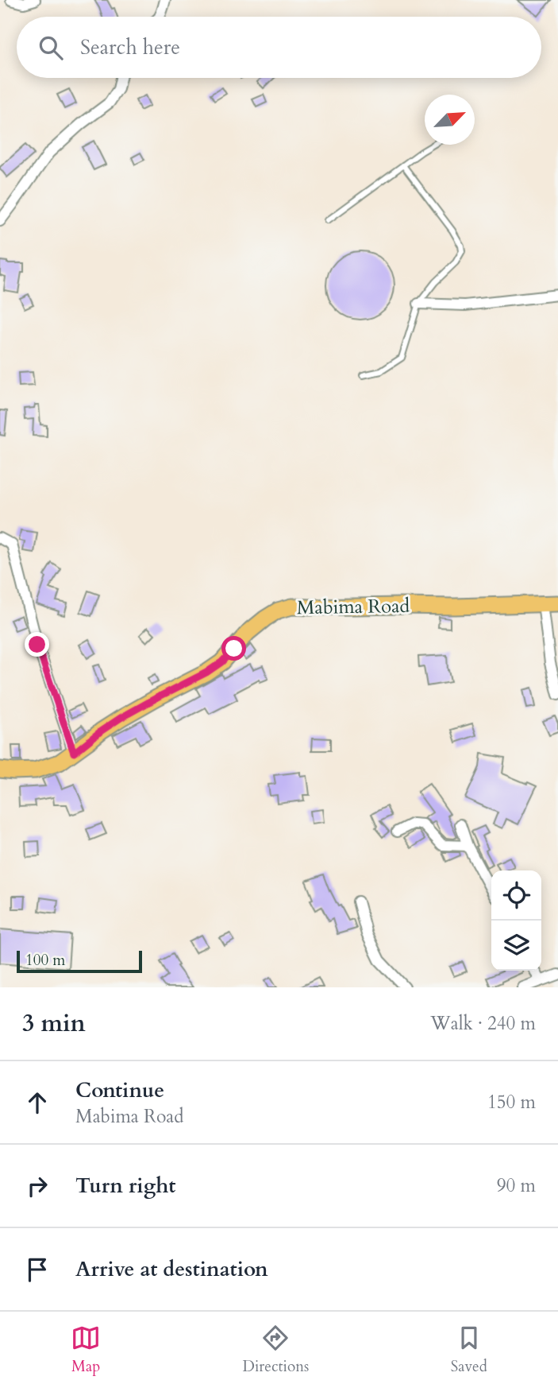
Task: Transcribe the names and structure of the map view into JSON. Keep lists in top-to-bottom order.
{
  "streets": {
    "main road": ["Mabima Road"]
  },
  "scale_bar": "100 m",
  "north": "top right",
  "page": {
    "search": "Search here",
    "scale": "100 m",
    "heading": ["3 min", "Walk · 240 m"],
    "list": [
      ["Continue", "Mabima Road", "150 m"],
      ["Turn right", "90 m"],
      "Arrive at destination"
    ],
    "nav": ["Map", "Directions", "Saved"]
  }
}
